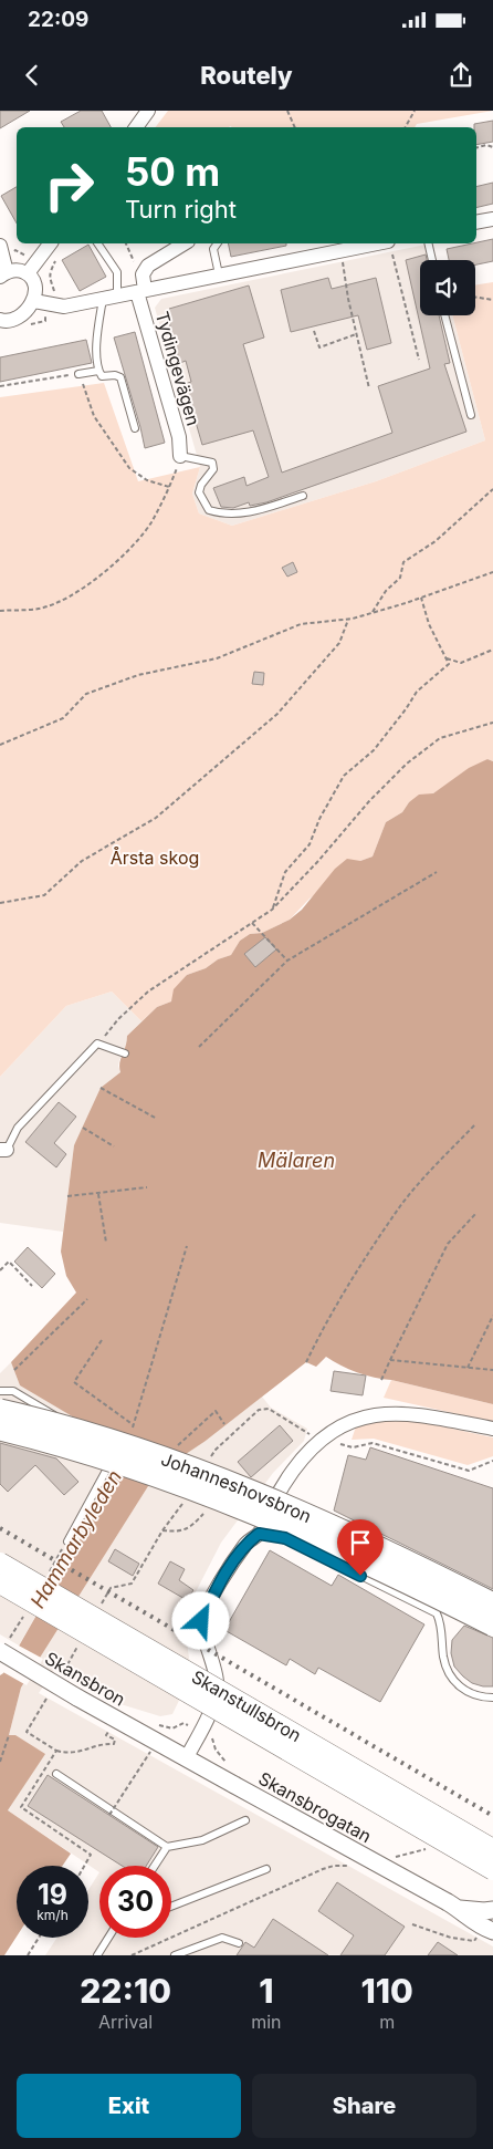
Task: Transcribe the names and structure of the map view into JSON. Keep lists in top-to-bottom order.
{
  "streets": {
    "highway": ["Johanneshovsbron"],
    "main road": ["Skanstullsbron"],
    "street": ["Tydingevägen", "Skansbron", "Skansbrogatan"]
  },
  "crossings": [
    ["Skansbron", "Skansbrogatan"]
  ],
  "water": ["Mälaren", "Hammarbyleden"],
  "parks": ["Årsta skog"],
  "page": {
    "status": "22:09",
    "header": "Routely",
    "turn": ["50 m", "Turn right"],
    "speed": "19 km/h",
    "limit": "30",
    "eta": [
      "22:10",
      "Arrival",
      "1",
      "min",
      "110",
      "m"
    ],
    "buttons": ["Exit", "Share"]
  }
}
